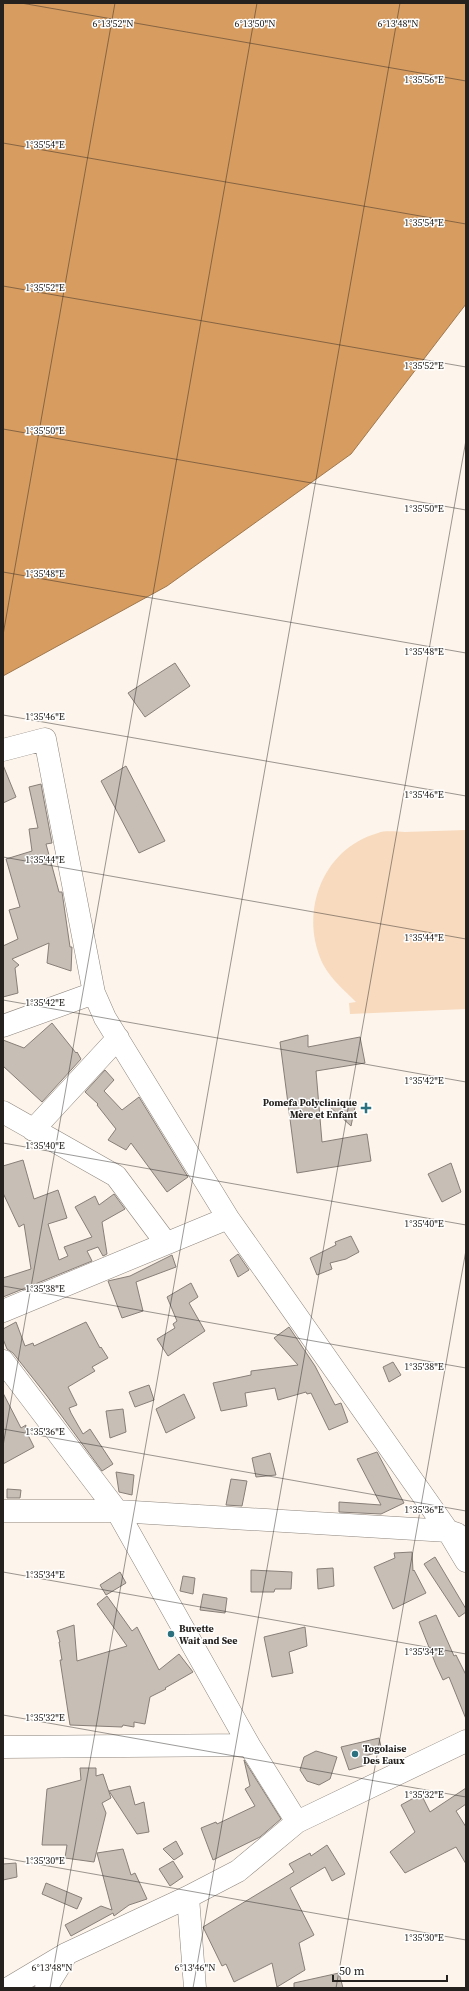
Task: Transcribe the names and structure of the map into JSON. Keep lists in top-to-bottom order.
{
  "places": {
    "health": ["Pomefa Polyclinique Mère et Enfant"],
    "other": ["Buvette Wait and See", "Togolaise Des Eaux"]
  },
  "scale_bar": "50 m",
  "coordinates": [
    "6°13'52\"N",
    "6°13'48\"N",
    "6°13'50\"N",
    "1°35'56\"E",
    "1°35'54\"E",
    "1°35'52\"E",
    "1°35'50\"E",
    "1°35'48\"E",
    "1°35'46\"E",
    "1°35'44\"E",
    "1°35'42\"E",
    "1°35'40\"E",
    "1°35'38\"E",
    "1°35'36\"E",
    "1°35'34\"E",
    "1°35'32\"E",
    "1°35'30\"E",
    "6°13'46\"N"
  ]
}
